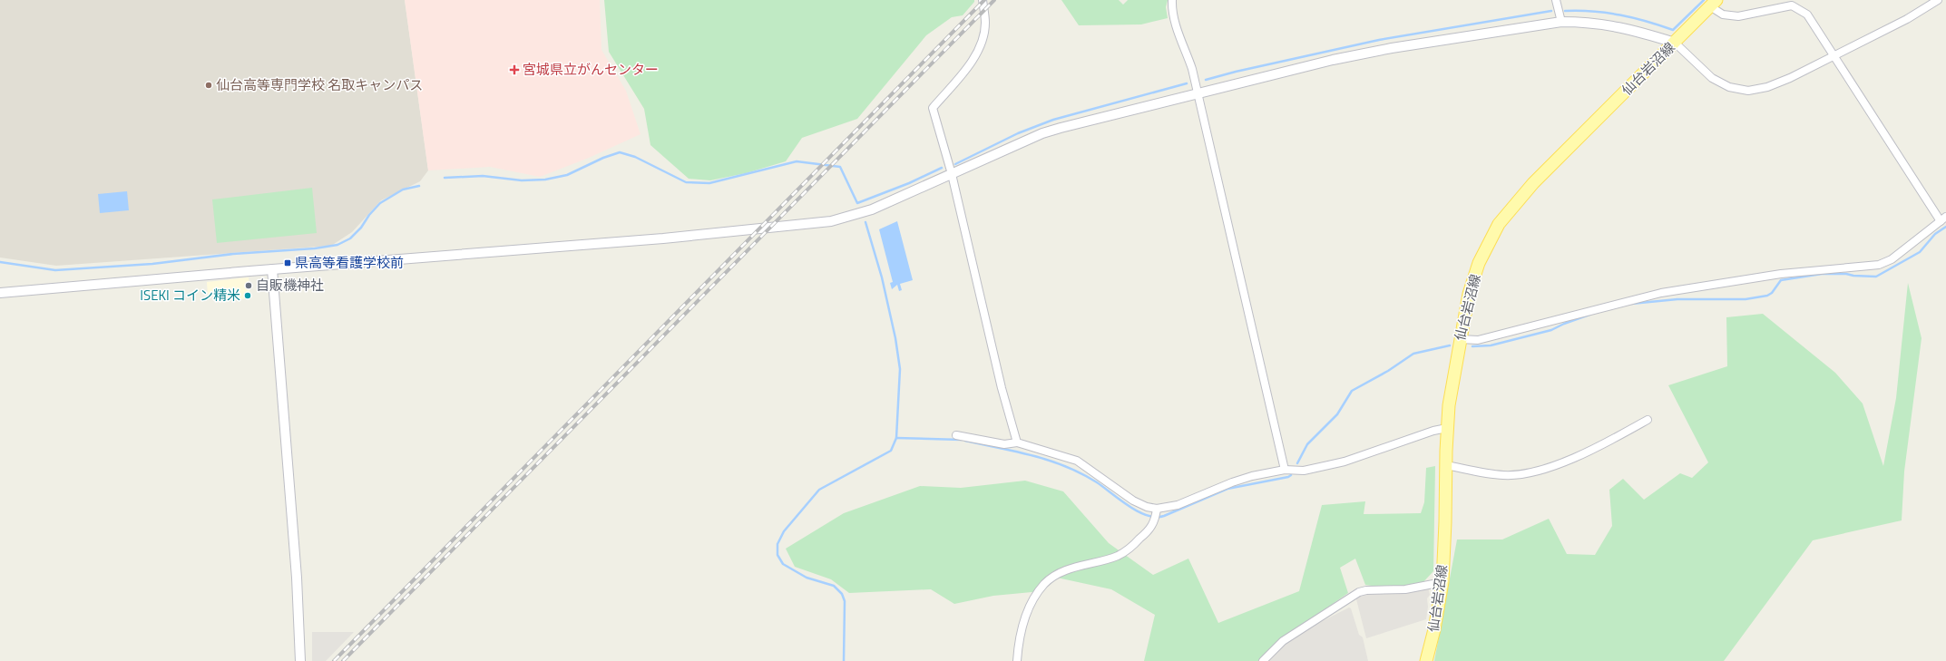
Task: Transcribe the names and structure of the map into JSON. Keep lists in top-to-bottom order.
{
  "streets": {
    "main road": ["仙台岩沼線"]
  },
  "places": {
    "health": ["宮城県立がんセンター"],
    "other": ["仙台高等専門学校 名取キャンパス", "自販機神社", "ISEKI コイン精米"],
    "transit": ["県高等看護学校前"]
  }
}
